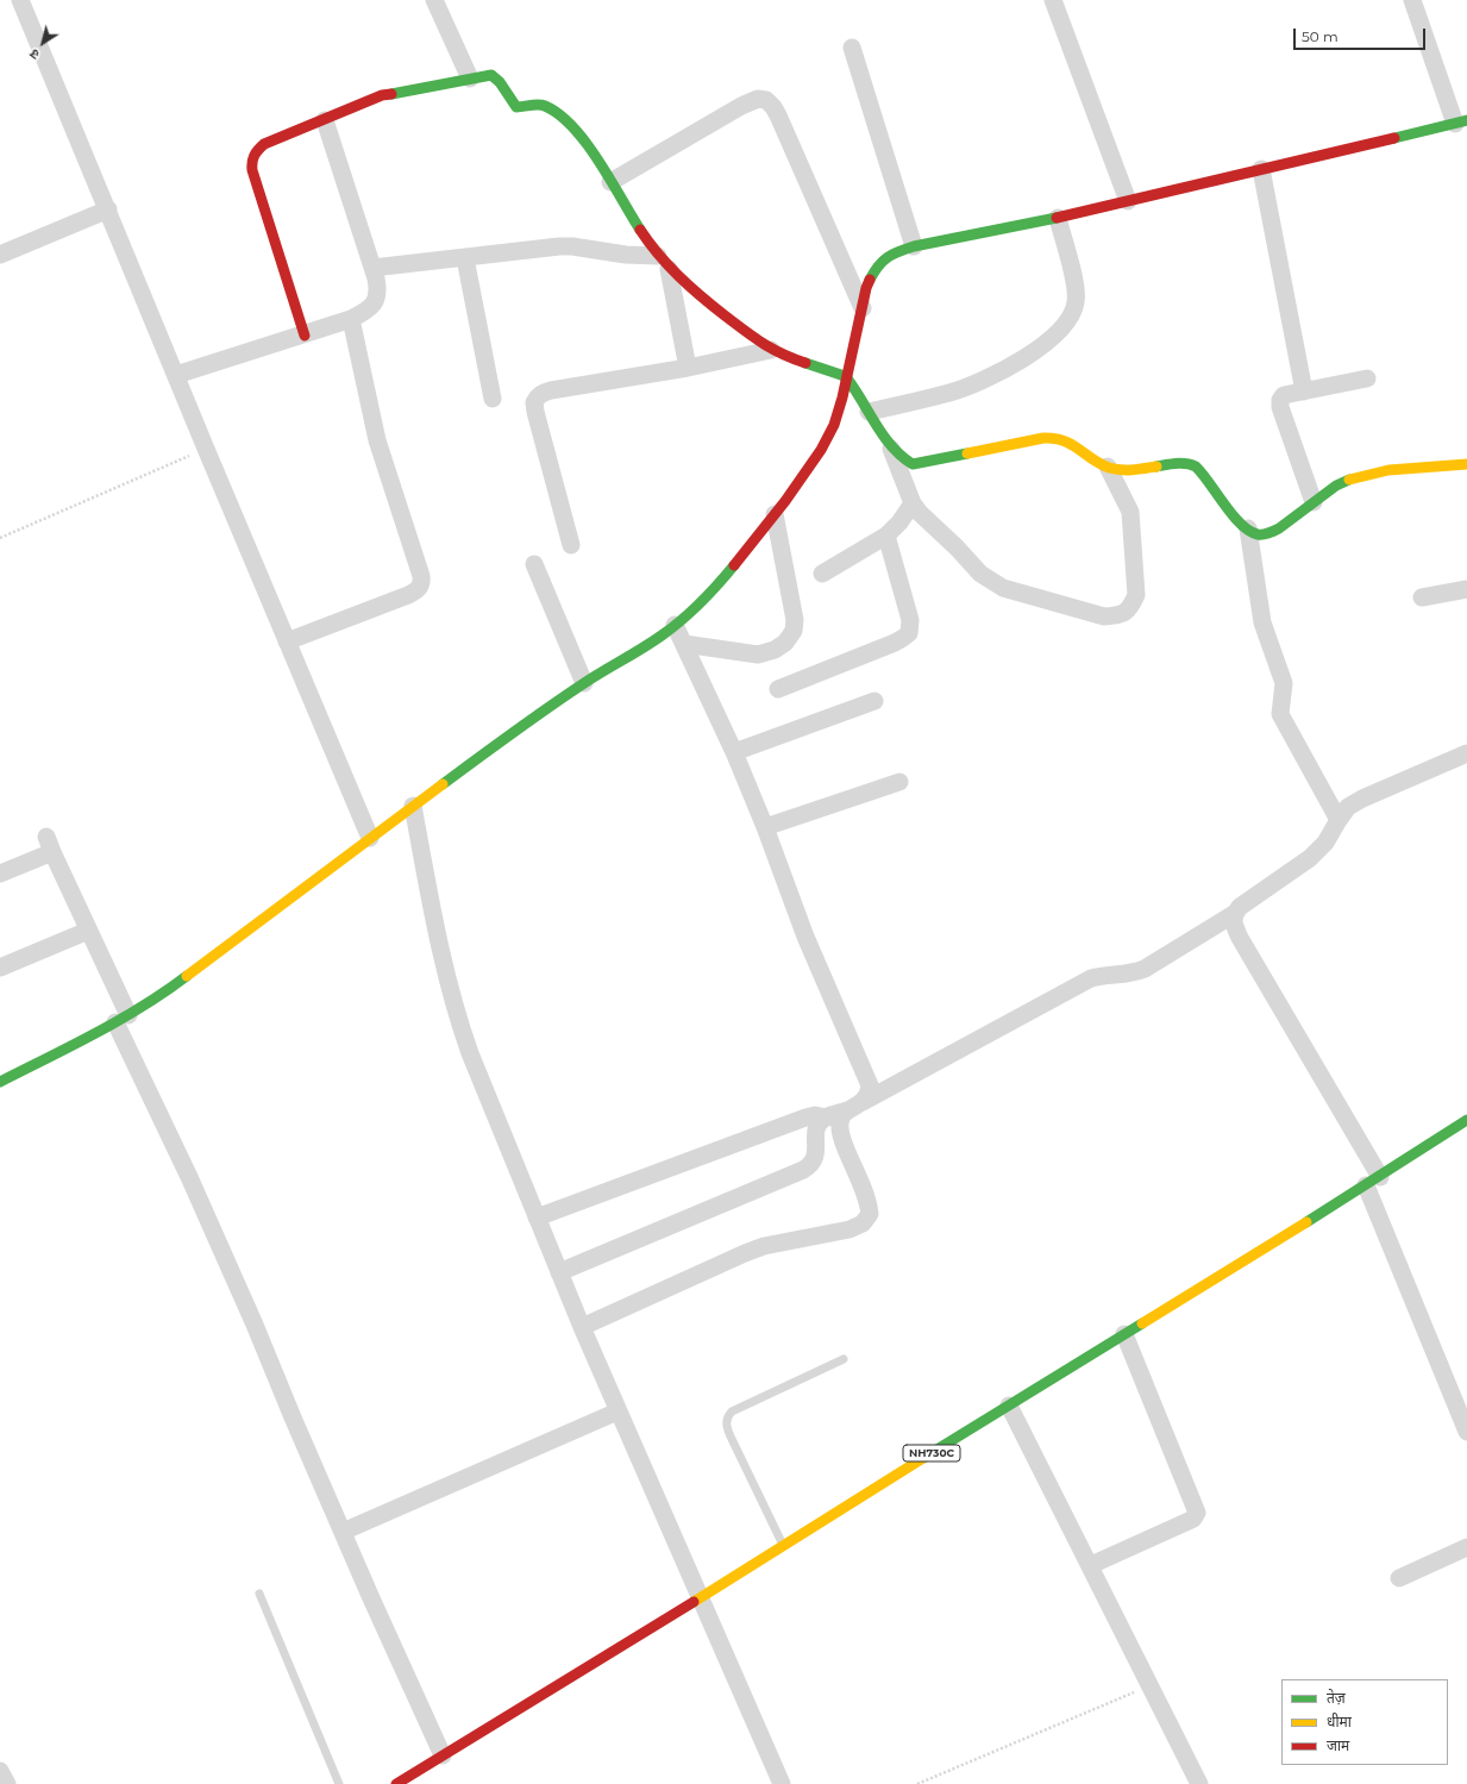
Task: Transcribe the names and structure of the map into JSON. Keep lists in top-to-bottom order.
{
  "streets": {
    "main road": ["NH730C"]
  },
  "legend": ["तेज़", "धीमा", "जाम"],
  "scale_bar": "50 m",
  "north": "bottom left"
}
